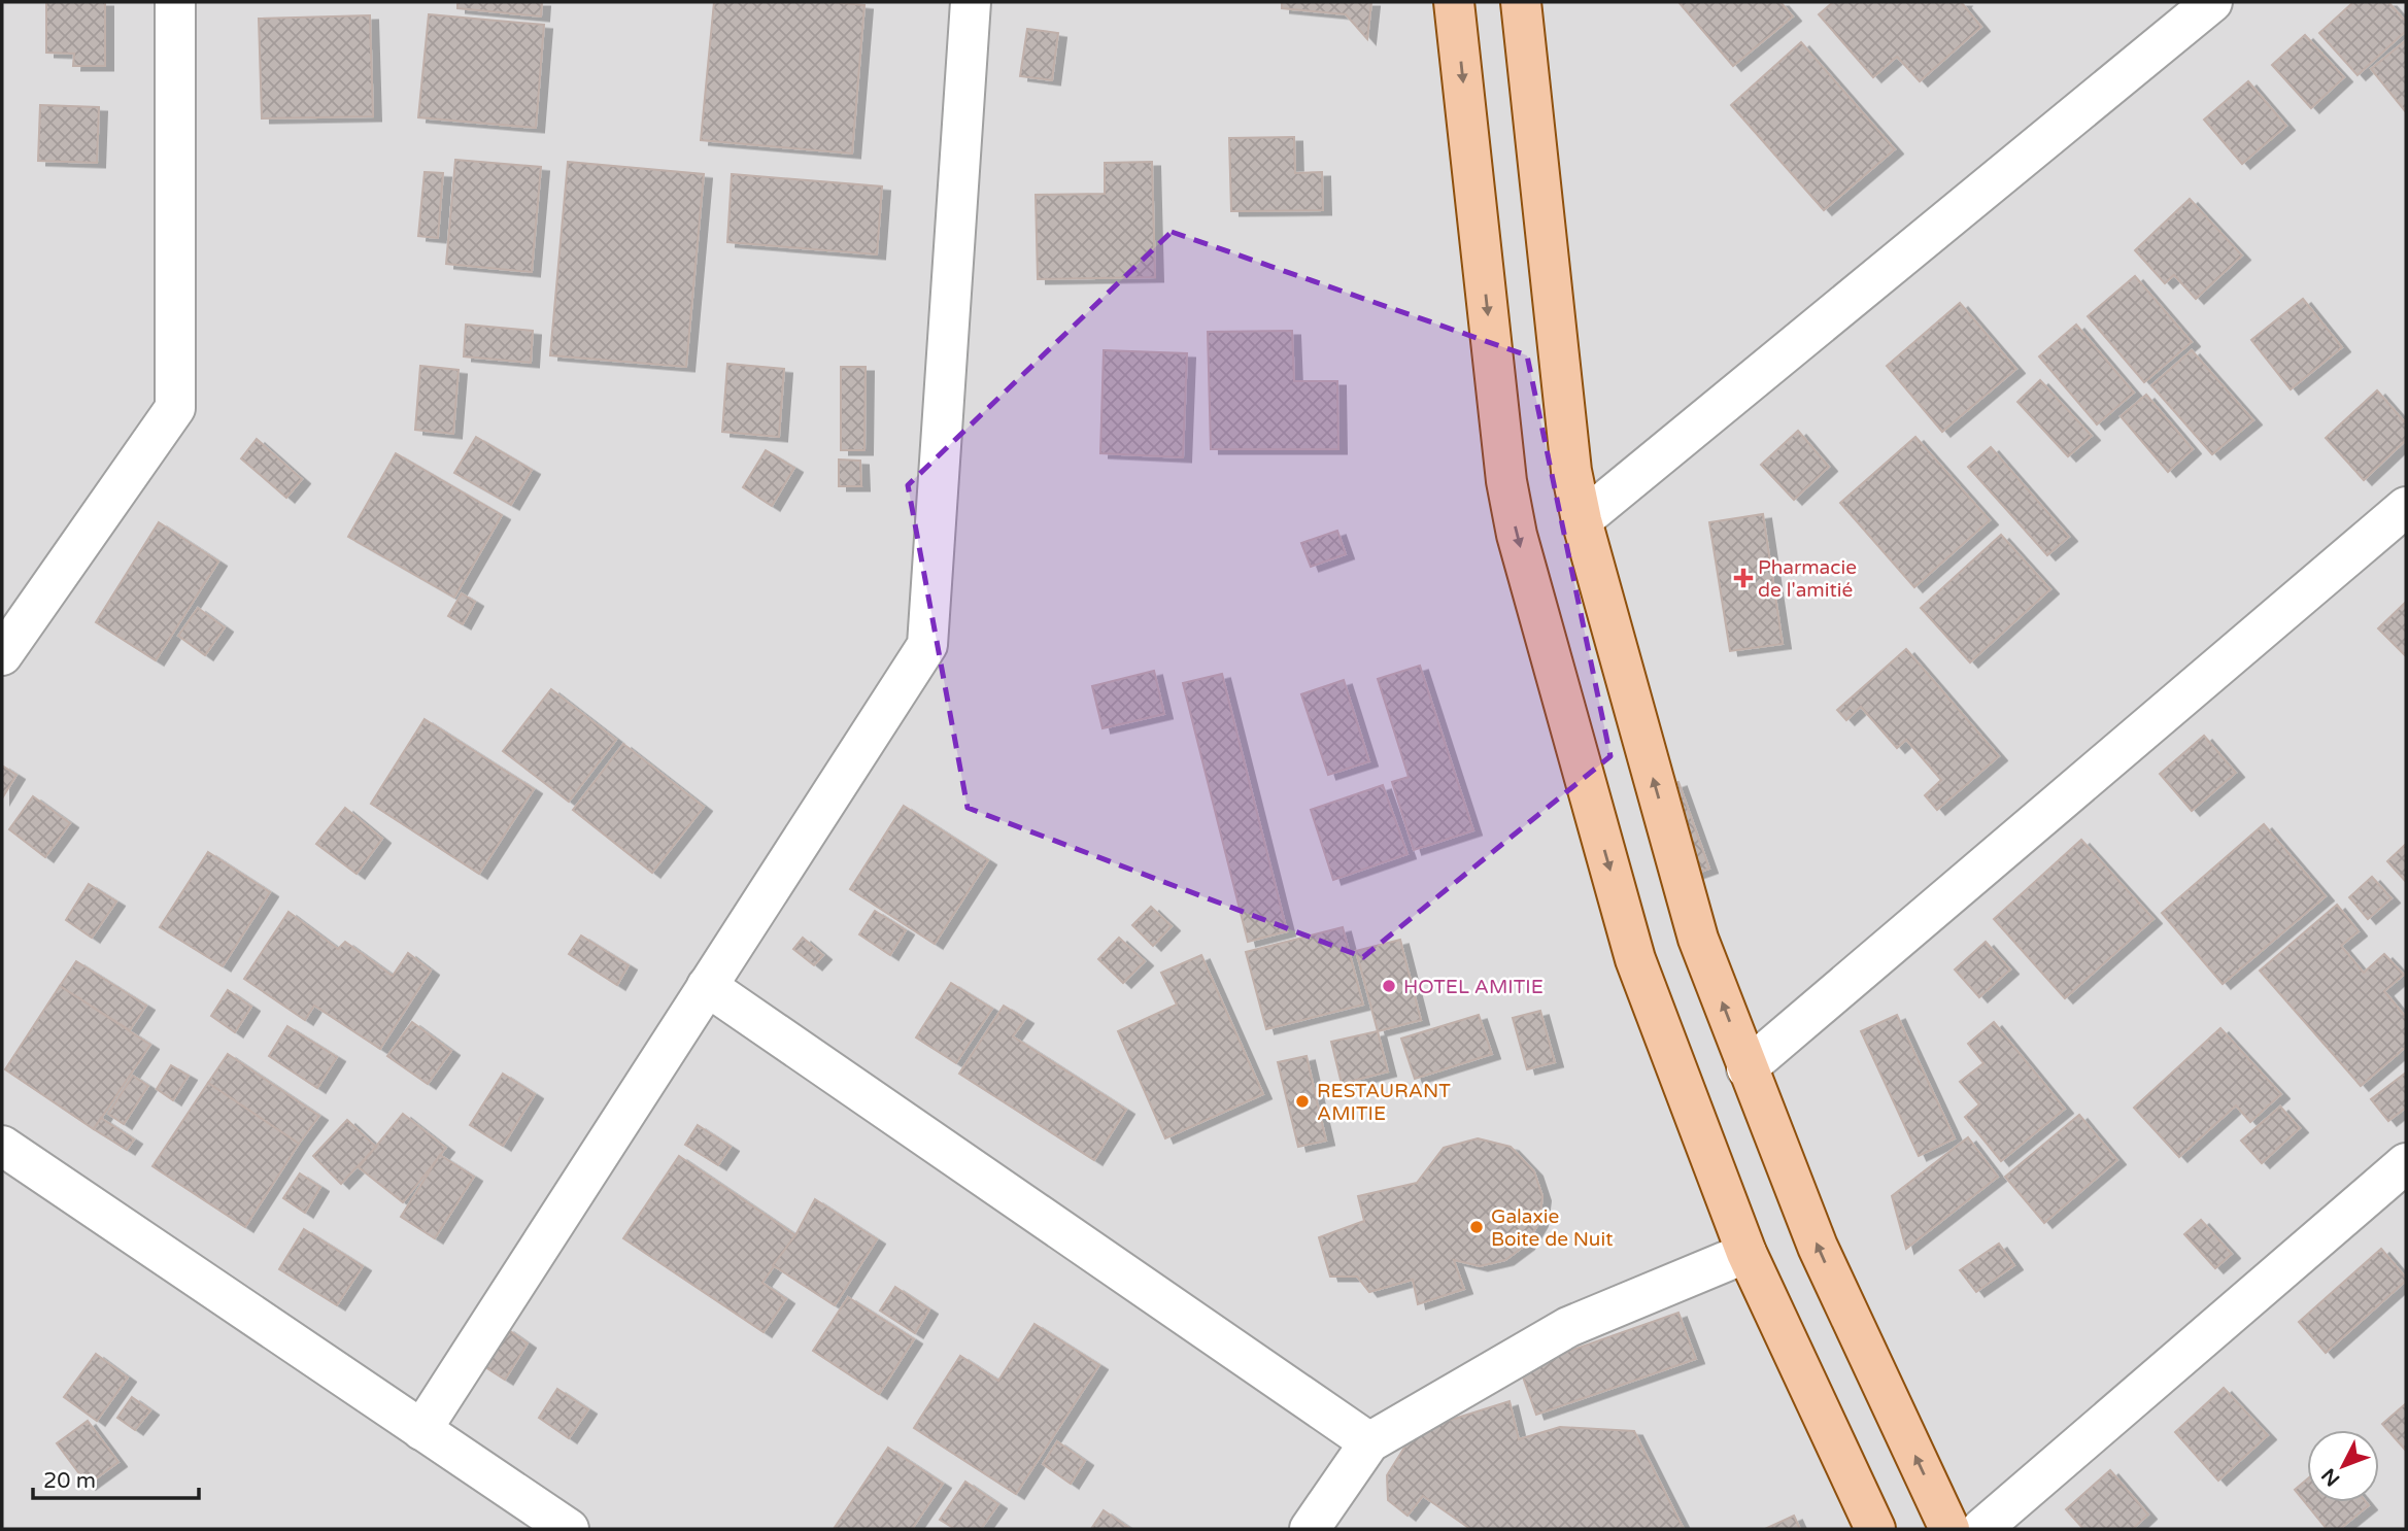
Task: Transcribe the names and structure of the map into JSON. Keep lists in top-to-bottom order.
{
  "places": {
    "health": ["Pharmacie de l'amitié"],
    "other": ["HOTEL AMITIE", "RESTAURANT AMITIE", "Galaxie Boite de Nuit"]
  },
  "scale_bar": "20 m",
  "north": "bottom left"
}
